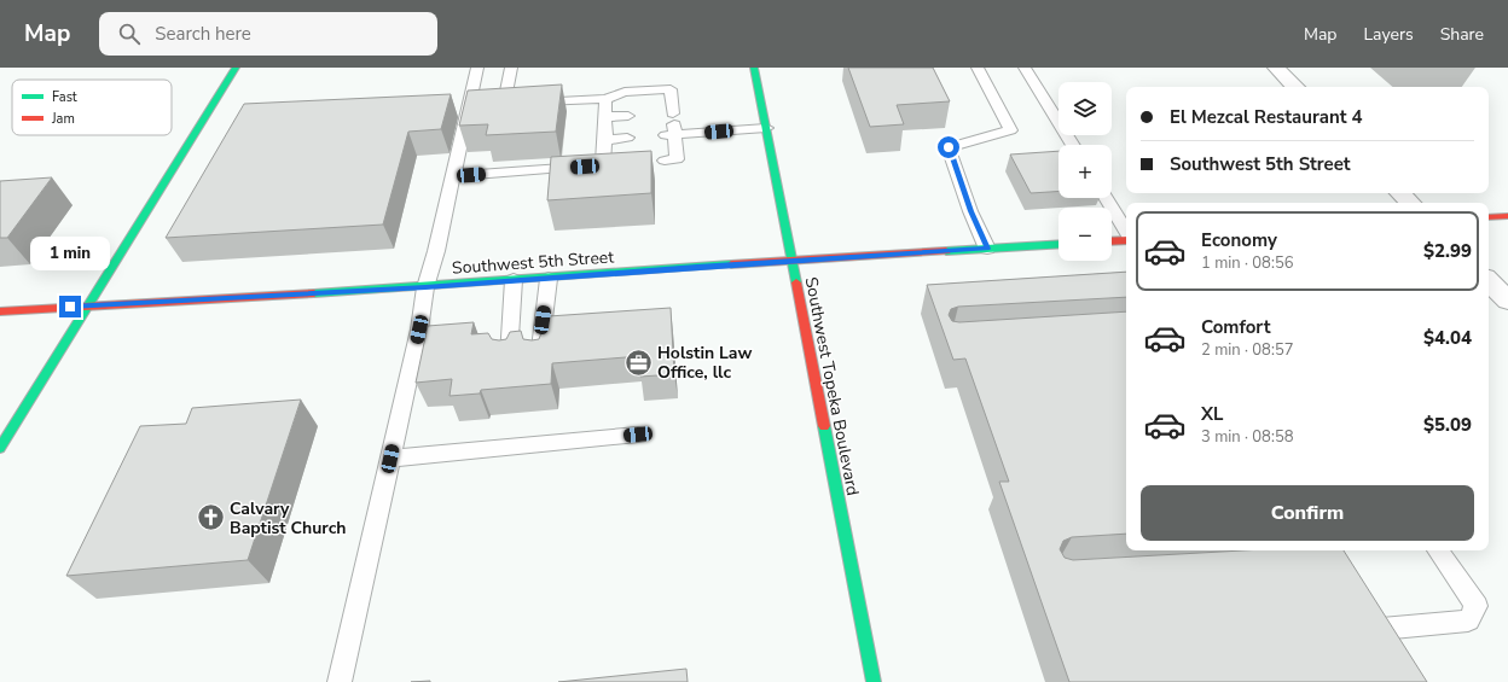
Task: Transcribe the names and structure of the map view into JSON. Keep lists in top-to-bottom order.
{
  "streets": {
    "street": ["Southwest 5th Street", "Southwest Topeka Boulevard"]
  },
  "crossings": [
    ["Southwest 5th Street", "Southwest Topeka Boulevard"]
  ],
  "places": {
    "office": ["Holstin Law Office, llc"],
    "church": ["Calvary Baptist Church"]
  },
  "legend": ["Fast", "Jam"],
  "page": {
    "header": "Map",
    "search": "Search here",
    "nav": ["Map", "Layers", "Share"],
    "map_buttons": ["+", "−"],
    "banner": ["El Mezcal Restaurant 4", "Southwest 5th Street"],
    "list": [
      {
        "name": "Economy",
        "note": "1 min · 08:56",
        "value": "$2.99"
      },
      {
        "name": "Comfort",
        "note": "2 min · 08:57",
        "value": "$4.04"
      },
      {
        "name": "XL",
        "note": "3 min · 08:58",
        "value": "$5.09"
      }
    ],
    "bubble": "1 min",
    "buttons": "Confirm"
  }
}
